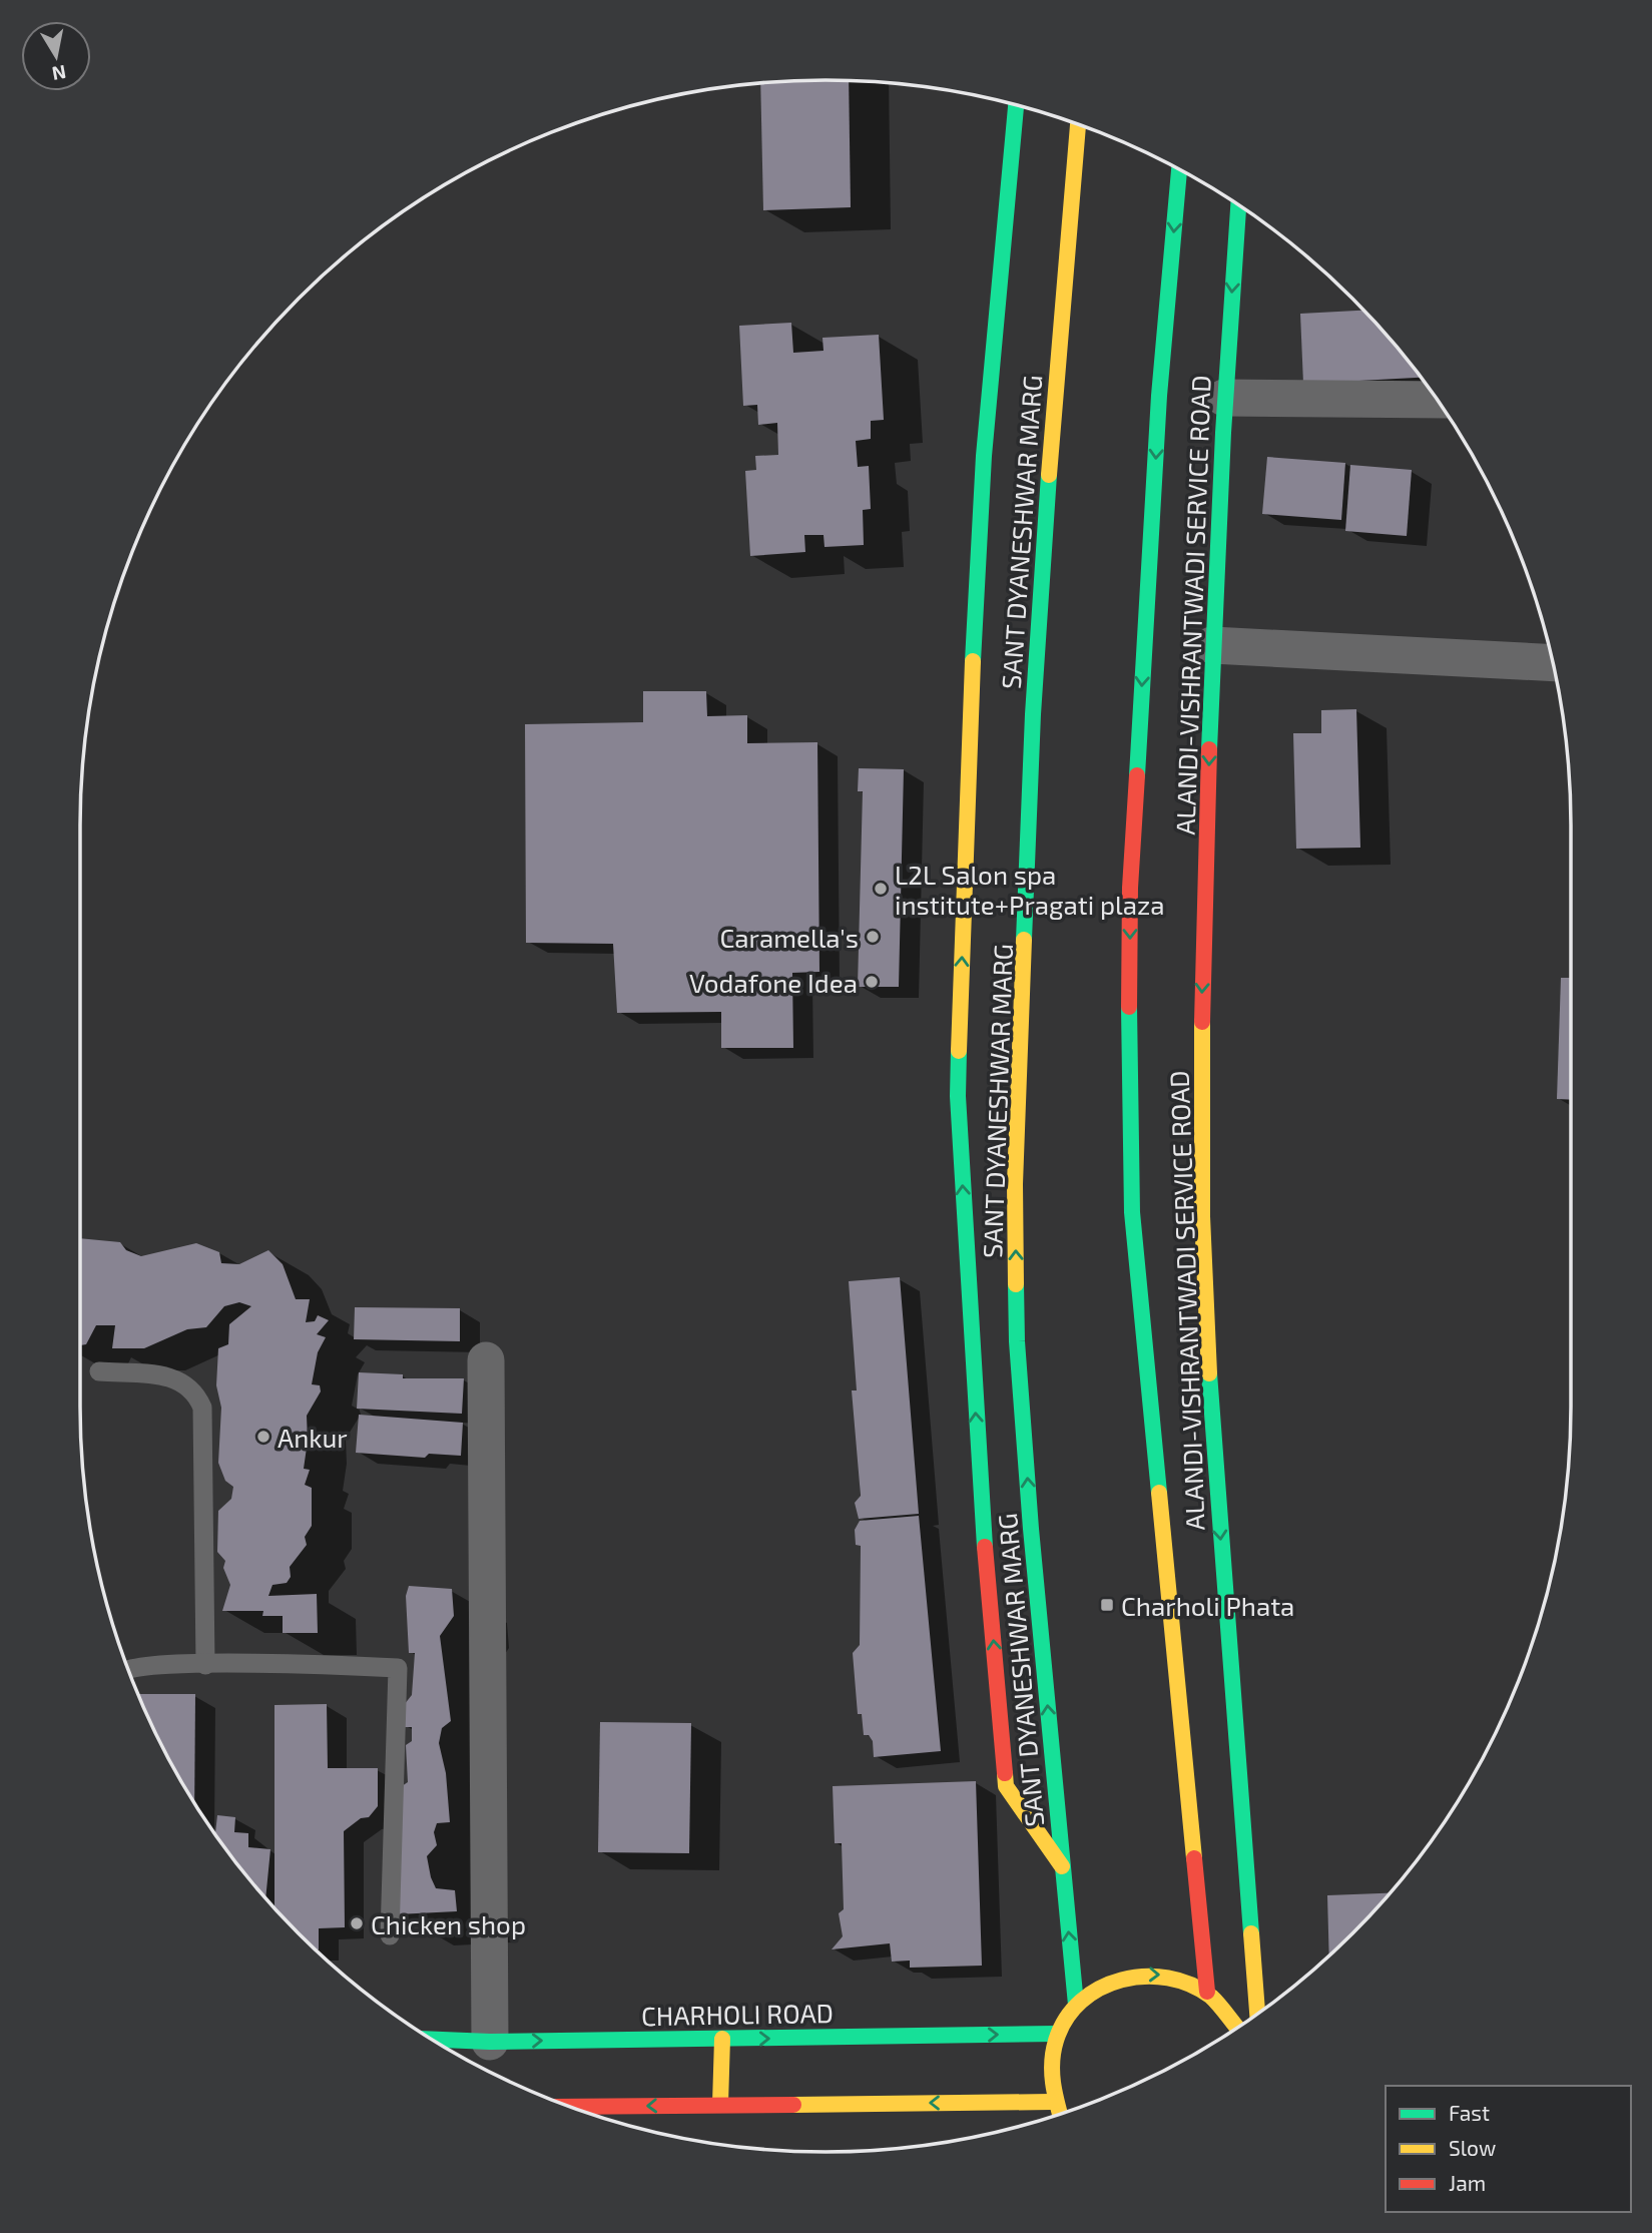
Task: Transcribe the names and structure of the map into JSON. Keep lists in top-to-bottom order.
{
  "streets": {
    "street": ["SANT DYANESHWAR MARG", "ALANDI-VISHRANTWADI SERVICE ROAD", "CHARHOLI ROAD"]
  },
  "places": {
    "other": [
      "L2L Salon spa institute+Pragati plaza",
      "Caramella's",
      "Vodafone Idea",
      "Ankur",
      "Chicken shop"
    ],
    "transit": ["Charholi Phata"]
  },
  "legend": ["Fast", "Slow", "Jam"],
  "north": "bottom"
}
